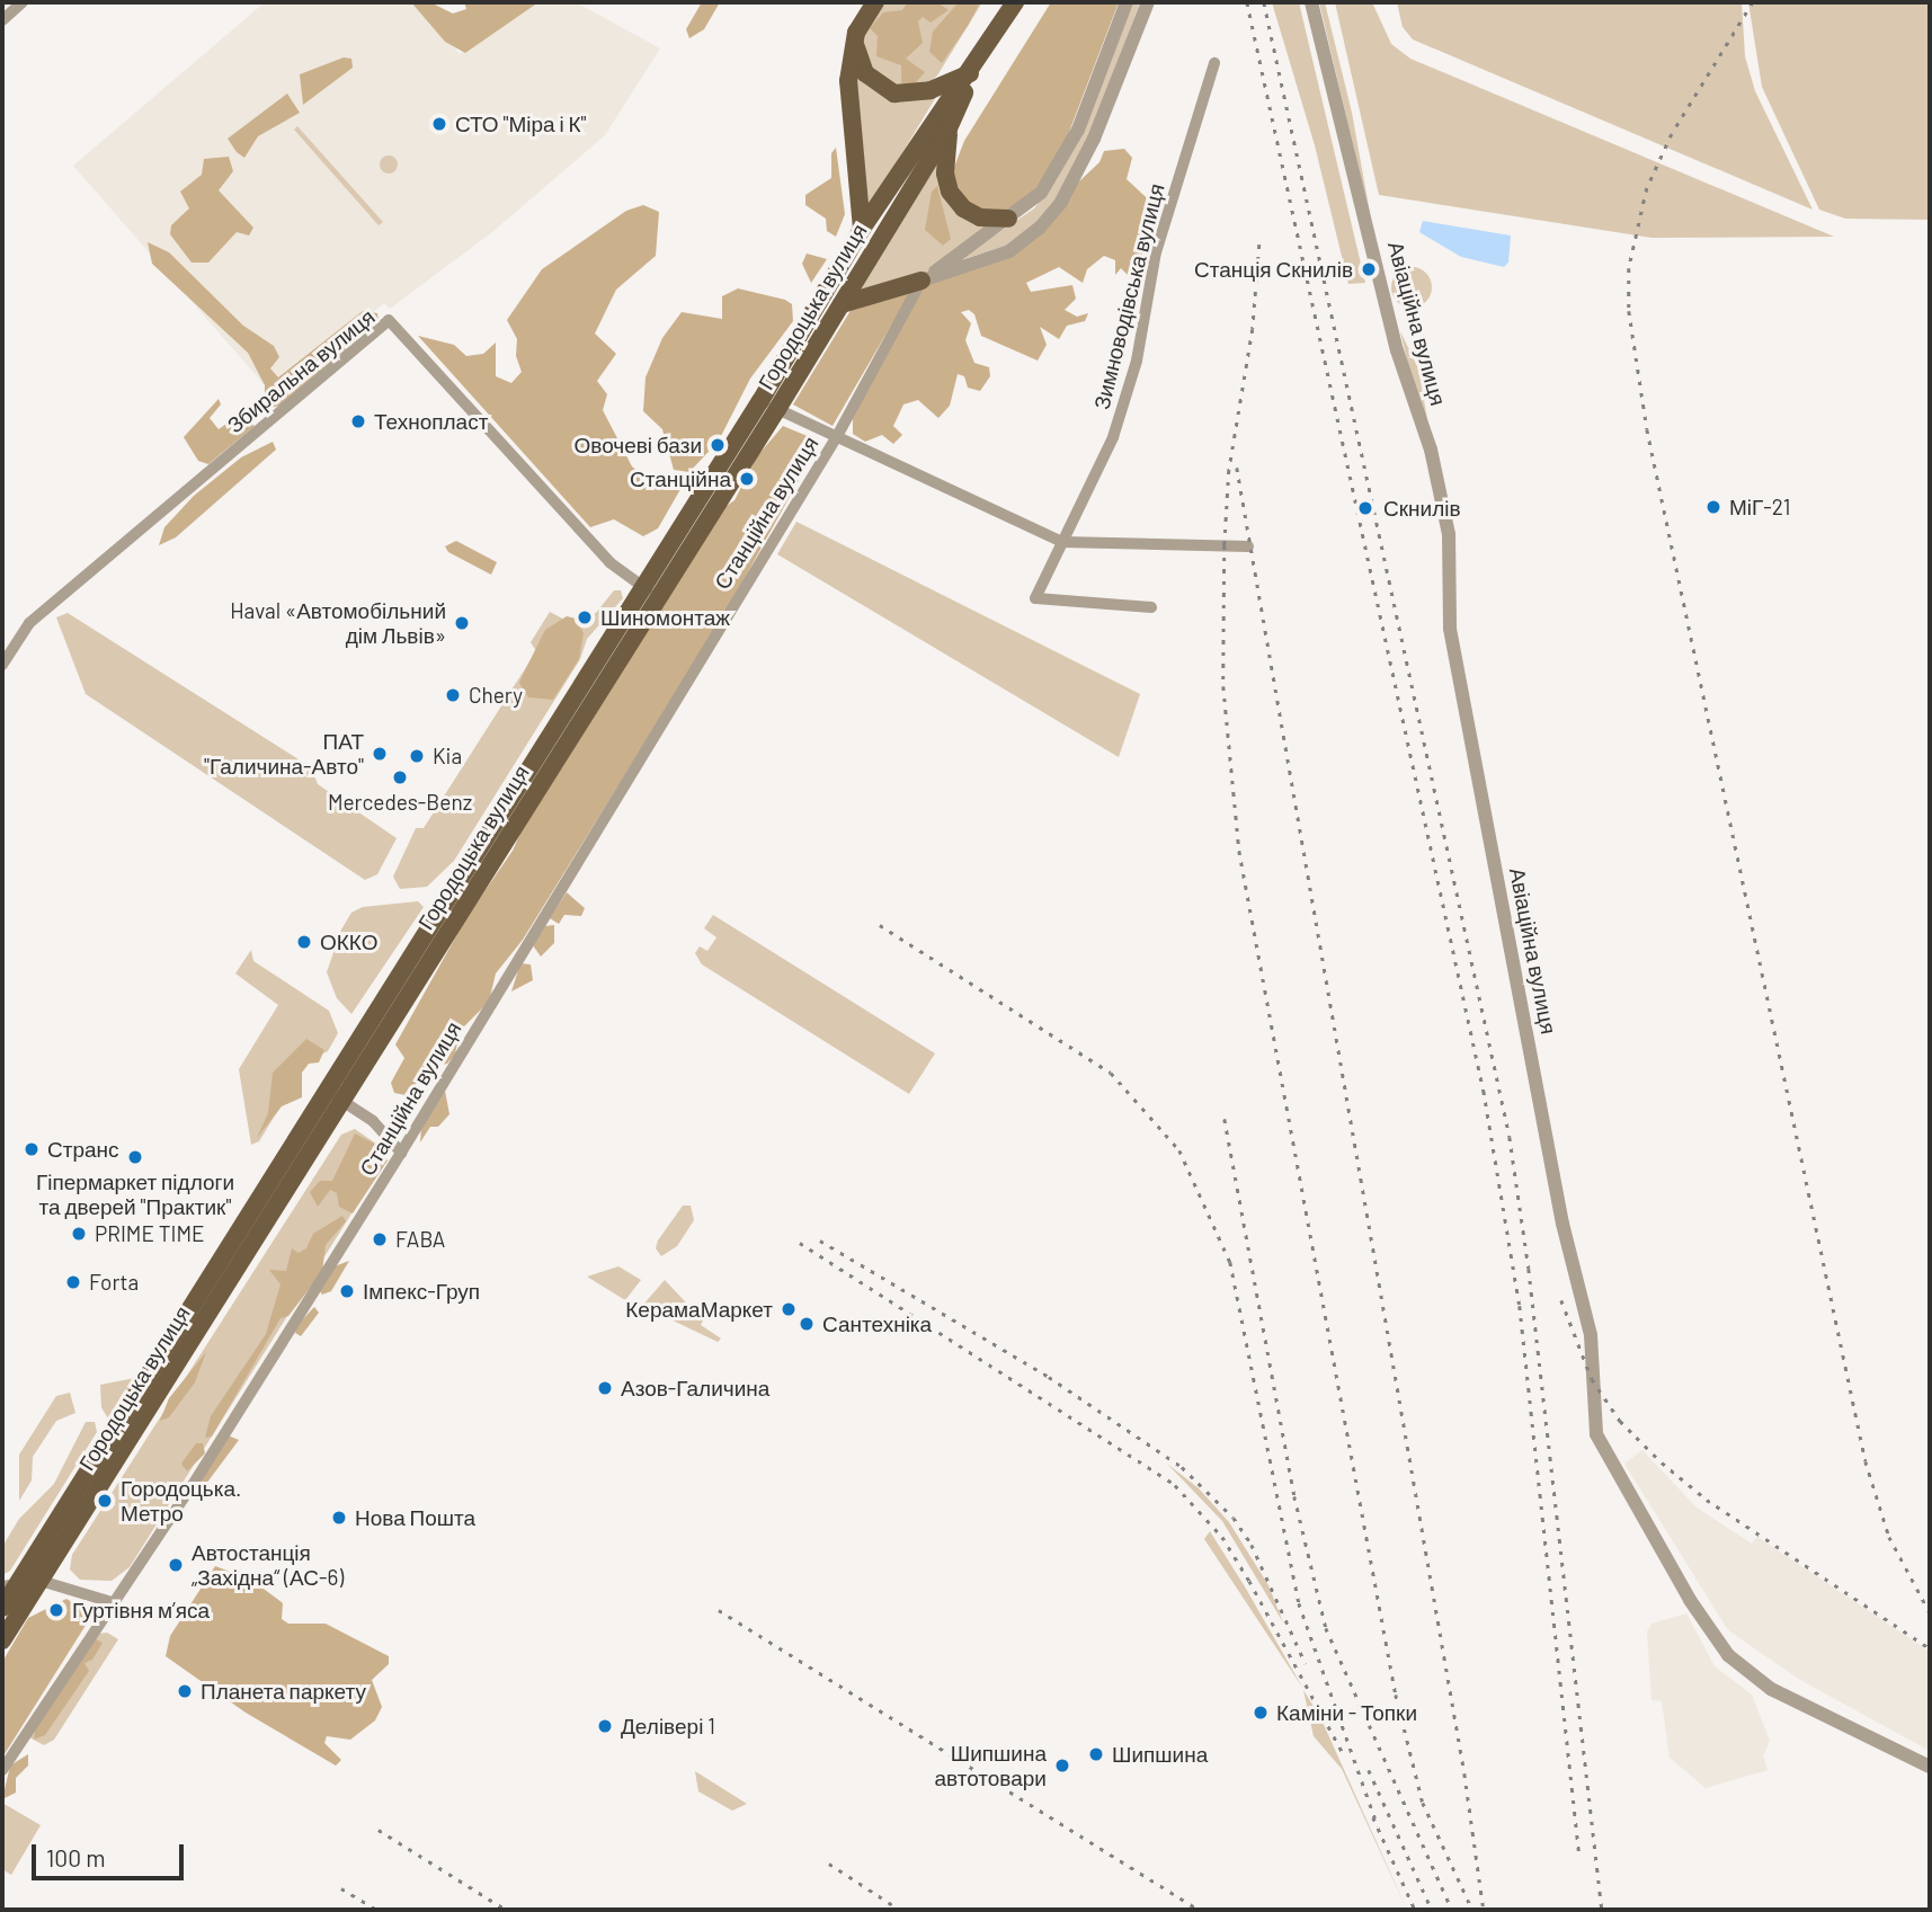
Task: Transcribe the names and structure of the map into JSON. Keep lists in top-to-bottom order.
{
  "streets": {
    "main road": ["Городоцька вулиця"],
    "street": [
      "Зимноводівська вулиця",
      "Авіаційна вулиця",
      "Збиральна вулиця",
      "Станційна вулиця"
    ]
  },
  "crossings": [
    ["Зимноводівська вулиця", "Станційна вулиця"],
    ["Городоцька вулиця", "Збиральна вулиця"],
    ["Городоцька вулиця", "Станційна вулиця"]
  ],
  "places": [
    "СТО \"Міра і К\"",
    "Станція Скнилів",
    "Технопласт",
    "Овочеві бази",
    "Станційна",
    "МіГ-21",
    "Скнилів",
    "Шиномонтаж",
    "Haval «Автомобільний дім Львів»",
    "Chery",
    "ПАТ \"Галичина-Авто\"",
    "Kia",
    "Mercedes-Benz",
    "ОККО",
    "Странс",
    "Гіпермаркет підлоги та дверей \"Практик\"",
    "PRIME TIME",
    "FABA",
    "Forta",
    "Імпекс-Груп",
    "КерамаМаркет",
    "Сантехніка",
    "Азов-Галичина",
    "Городоцька. Метро",
    "Нова Пошта",
    "Автостанція „Західна“ (АС-6)",
    "Гуртівня мʼяса",
    "Планета паркету",
    "Каміни - Топки",
    "Делівері 1",
    "Шипшина",
    "Шипшина автотовари"
  ],
  "scale_bar": "100 m"
}
